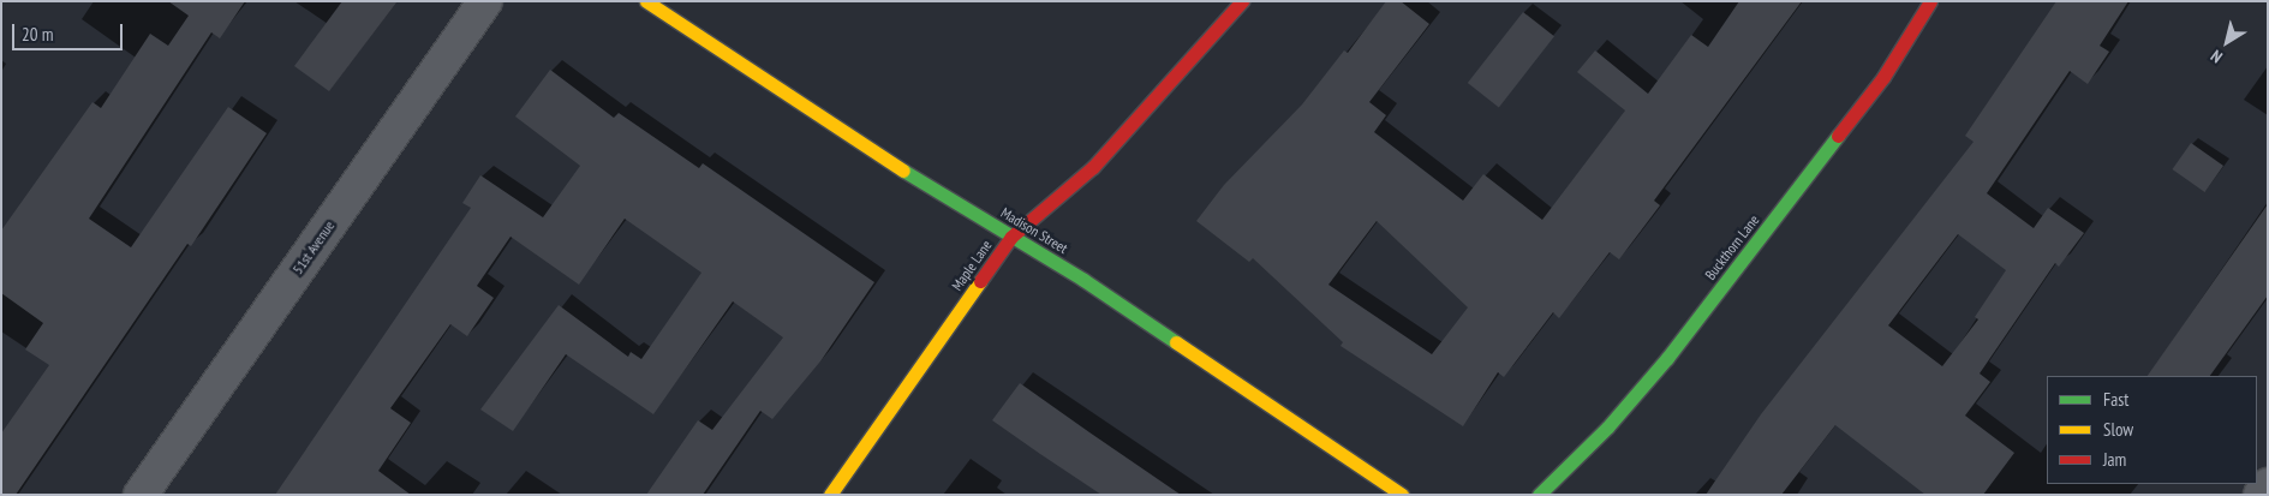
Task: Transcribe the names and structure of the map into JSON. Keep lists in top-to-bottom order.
{
  "streets": {
    "street": [
      "Madison Street",
      "51st Avenue",
      "Buckthorn Lane",
      "Maple Lane"
    ]
  },
  "crossings": [
    ["Madison Street", "Maple Lane"]
  ],
  "legend": ["Fast", "Slow", "Jam"],
  "scale_bar": "20 m",
  "north": "bottom left"
}
